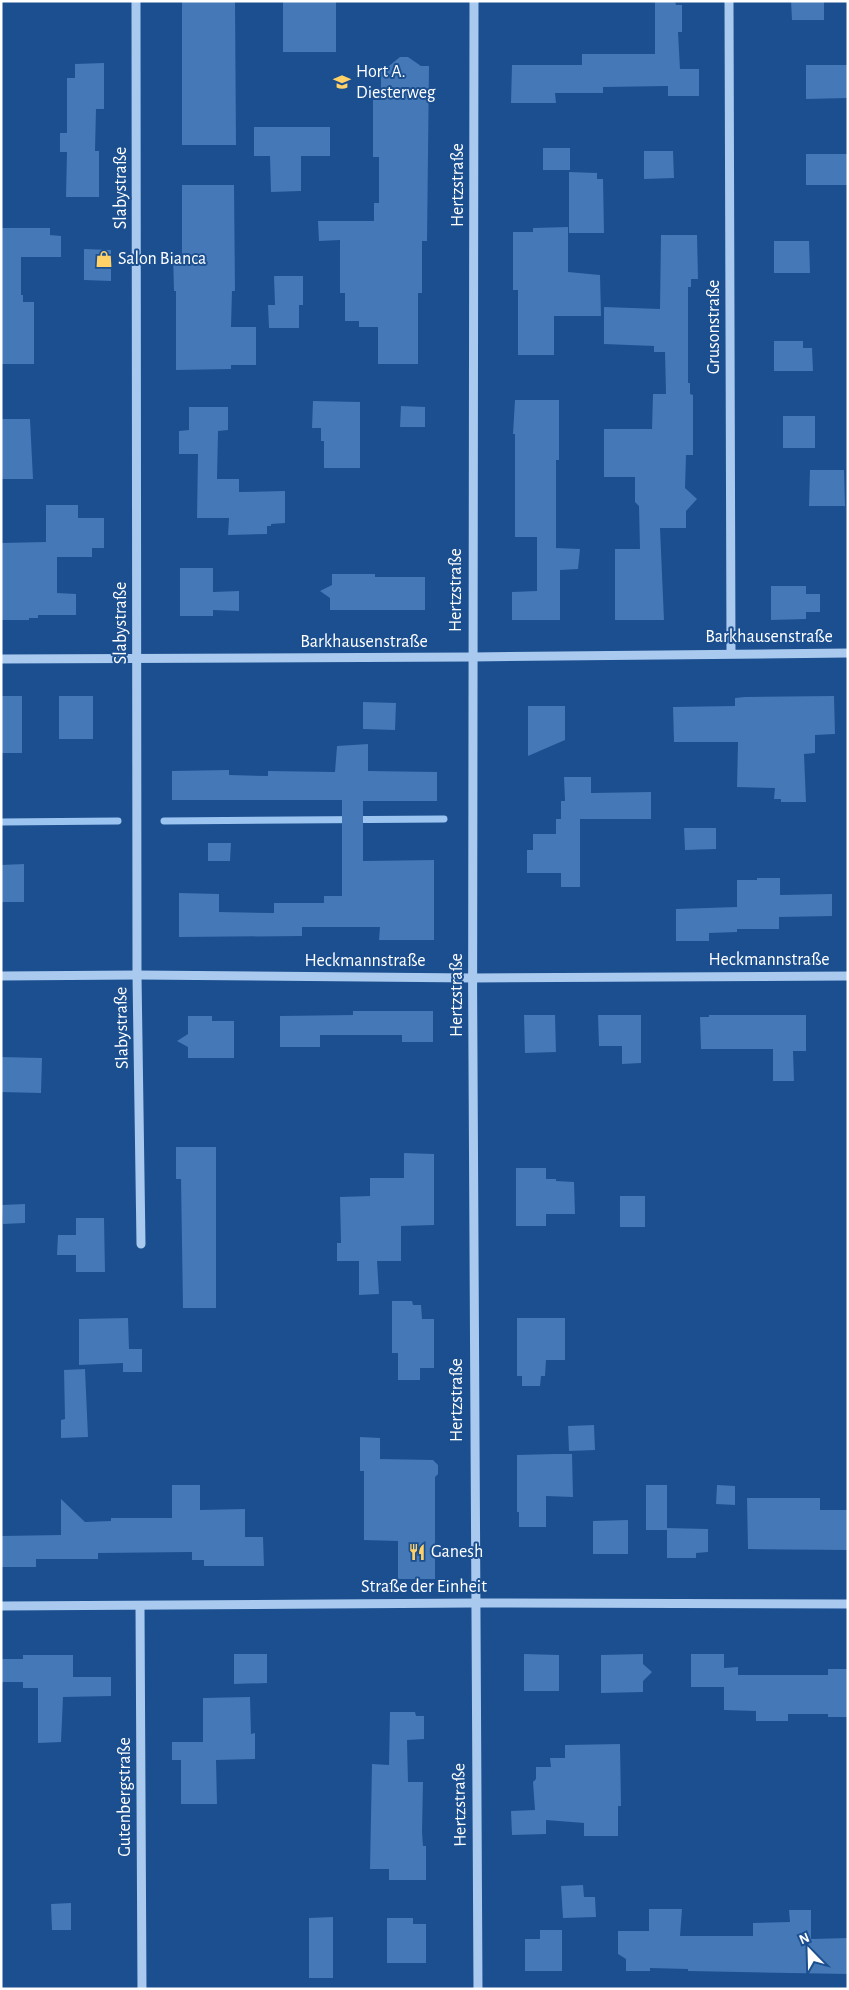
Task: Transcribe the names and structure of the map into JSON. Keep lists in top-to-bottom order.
{
  "streets": {
    "street": [
      "Hertzstraße",
      "Slabystraße",
      "Grusonstraße",
      "Barkhausenstraße",
      "Heckmannstraße",
      "Straße der Einheit",
      "Gutenbergstraße"
    ]
  },
  "crossings": [
    ["Hertzstraße", "Barkhausenstraße"],
    ["Hertzstraße", "Heckmannstraße"],
    ["Hertzstraße", "Straße der Einheit"],
    ["Slabystraße", "Barkhausenstraße"],
    ["Slabystraße", "Heckmannstraße"],
    ["Grusonstraße", "Barkhausenstraße"],
    ["Straße der Einheit", "Gutenbergstraße"]
  ],
  "places": {
    "school or university": ["Hort A. Diesterweg"],
    "shop": ["Salon Bianca"],
    "restaurant": ["Ganesh"]
  },
  "north": "top left"
}
